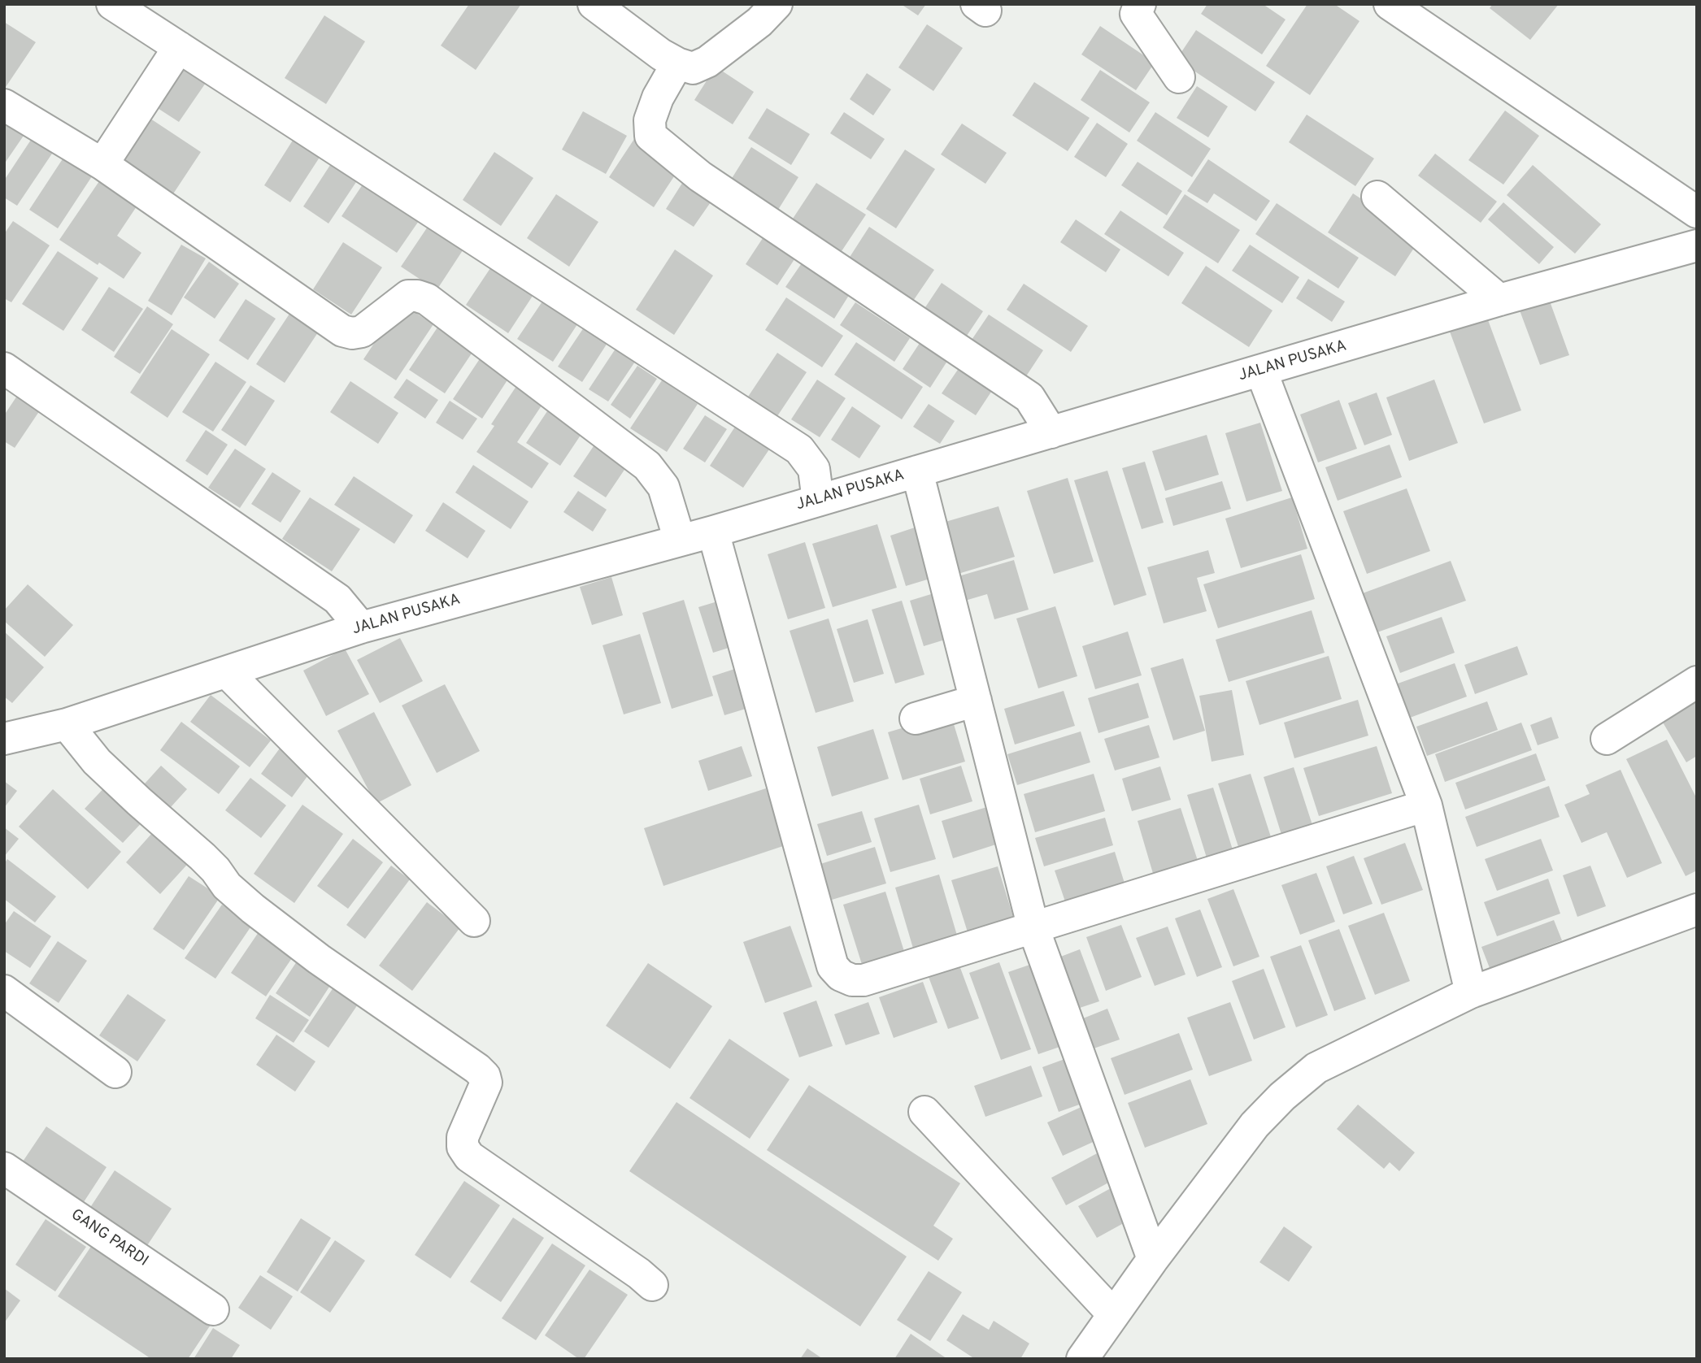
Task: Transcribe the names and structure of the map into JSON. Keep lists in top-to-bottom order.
{
  "streets": {
    "street": ["JALAN PUSAKA", "GANG PARDI"]
  }
}
